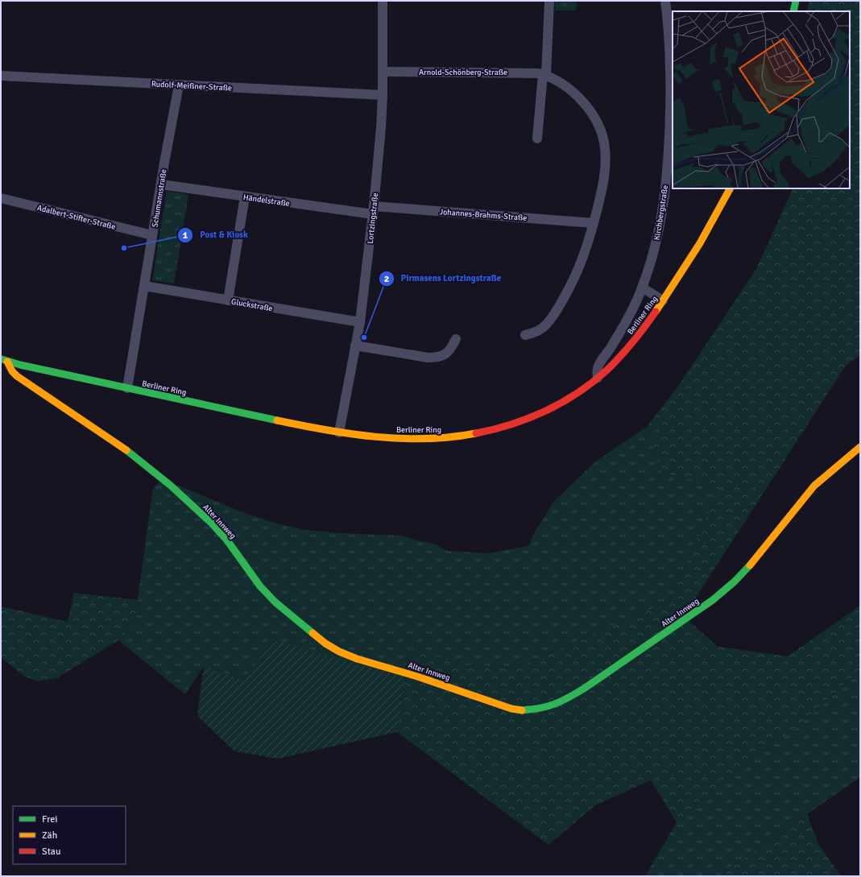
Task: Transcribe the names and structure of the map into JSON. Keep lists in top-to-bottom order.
{
  "streets": {
    "street": [
      "Arnold-Schönberg-Straße",
      "Rudolf-Meißner-Straße",
      "Schumannstraße",
      "Händelstraße",
      "Kirchbergstraße",
      "Johannes-Brahms-Straße",
      "Adalbert-Stifter-Straße",
      "Lortzingstraße",
      "Gluckstraße",
      "Berliner Ring",
      "Alter Innweg"
    ]
  },
  "crossings": [
    ["Arnold-Schönberg-Straße", "Johannes-Brahms-Straße"],
    ["Arnold-Schönberg-Straße", "Lortzingstraße"],
    ["Rudolf-Meißner-Straße", "Schumannstraße"],
    ["Rudolf-Meißner-Straße", "Lortzingstraße"],
    ["Schumannstraße", "Händelstraße"],
    ["Schumannstraße", "Adalbert-Stifter-Straße"],
    ["Schumannstraße", "Gluckstraße"],
    ["Schumannstraße", "Berliner Ring"],
    ["Händelstraße", "Johannes-Brahms-Straße"],
    ["Händelstraße", "Lortzingstraße"],
    ["Kirchbergstraße", "Berliner Ring"],
    ["Johannes-Brahms-Straße", "Lortzingstraße"],
    ["Lortzingstraße", "Gluckstraße"],
    ["Lortzingstraße", "Berliner Ring"],
    ["Berliner Ring", "Alter Innweg"]
  ],
  "places": ["Post & Kiosk", "Pirmasens Lortzingstraße"],
  "legend": ["Frei", "Zäh", "Stau"]
}
